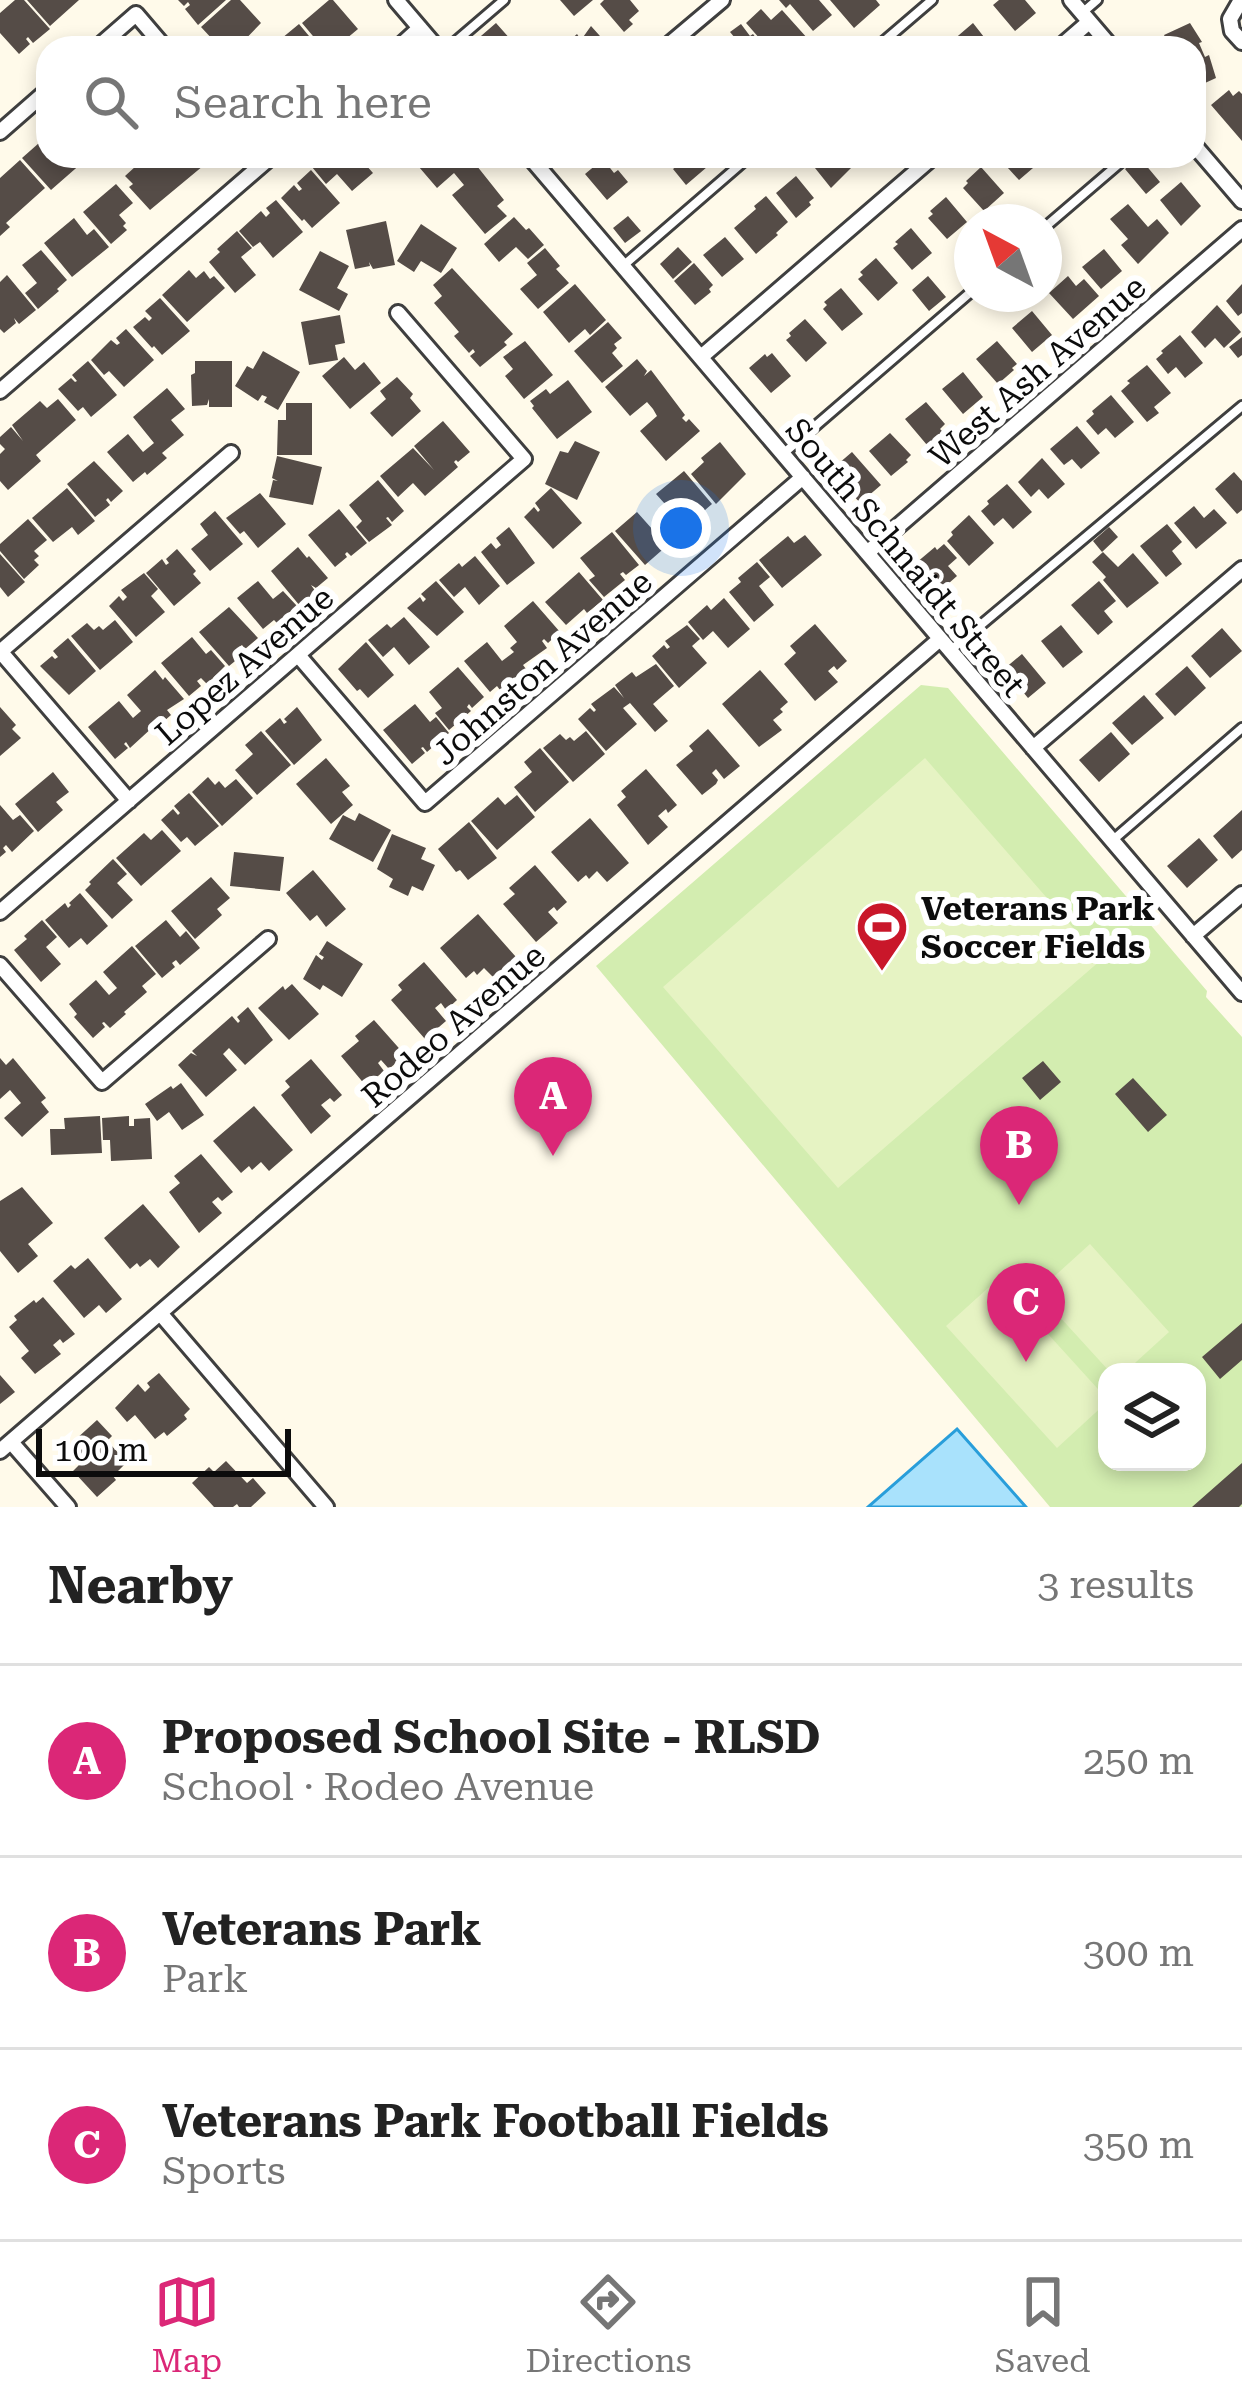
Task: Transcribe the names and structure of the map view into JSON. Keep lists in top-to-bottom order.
{
  "streets": {
    "street": [
      "West Ash Avenue",
      "South Schnaidt Street",
      "Lopez Avenue",
      "Johnston Avenue",
      "Rodeo Avenue"
    ]
  },
  "crossings": [
    ["West Ash Avenue", "South Schnaidt Street"],
    ["South Schnaidt Street", "Johnston Avenue"],
    ["South Schnaidt Street", "Rodeo Avenue"],
    ["Lopez Avenue", "Johnston Avenue"]
  ],
  "places": {
    "sports": ["Veterans Park Soccer Fields"]
  },
  "scale_bar": "100 m",
  "north": "top left",
  "page": {
    "search": "Search here",
    "pins": ["A", "B", "C"],
    "scale": "100 m",
    "heading": ["Nearby", "3 results"],
    "list": [
      {
        "mark": "A",
        "name": "Proposed School Site - RLSD",
        "note": "School · Rodeo Avenue",
        "value": "250 m"
      },
      {
        "mark": "B",
        "name": "Veterans Park",
        "note": "Park",
        "value": "300 m"
      },
      {
        "mark": "C",
        "name": "Veterans Park Football Fields",
        "note": "Sports",
        "value": "350 m"
      }
    ],
    "nav": ["Map", "Directions", "Saved"]
  }
}
